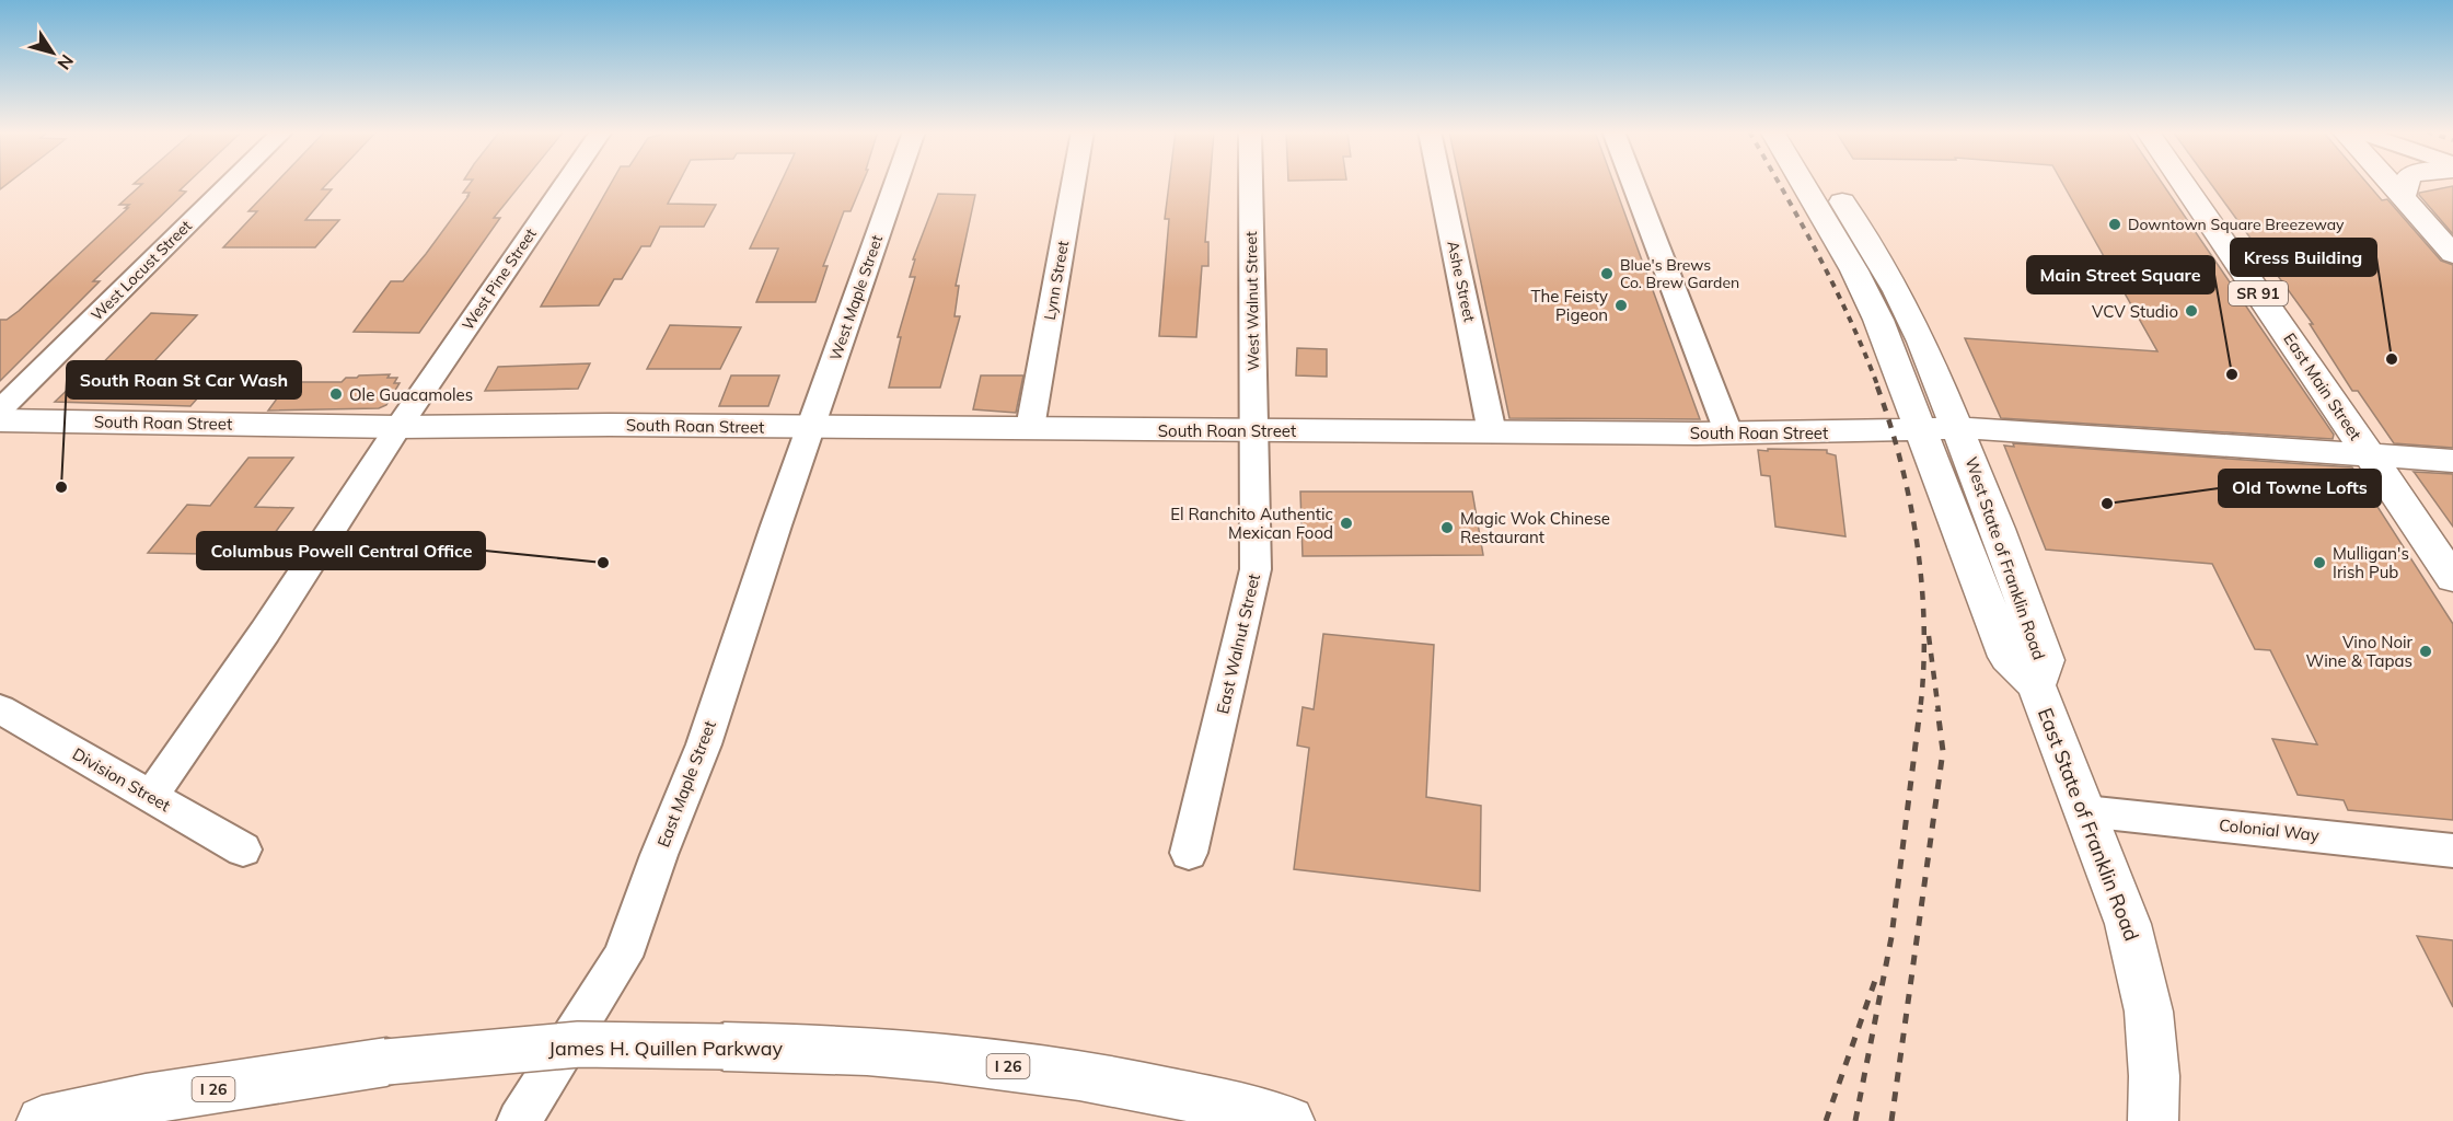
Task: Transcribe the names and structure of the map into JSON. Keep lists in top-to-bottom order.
{
  "streets": {
    "main road": [
      "SR 91",
      "East Main Street",
      "South Roan Street",
      "West State of Franklin Road",
      "East State of Franklin Road",
      "James H. Quillen Parkway",
      "I 26"
    ],
    "street": [
      "West Locust Street",
      "West Pine Street",
      "Lynn Street",
      "Ashe Street",
      "West Maple Street",
      "West Walnut Street",
      "East Walnut Street",
      "Division Street",
      "East Maple Street",
      "Colonial Way"
    ]
  },
  "crossings": [
    ["West Pine Street", "South Roan Street"],
    ["West Pine Street", "Division Street"],
    ["Lynn Street", "South Roan Street"],
    ["Ashe Street", "South Roan Street"],
    ["West Maple Street", "South Roan Street"],
    ["West Maple Street", "East Maple Street"],
    ["West Walnut Street", "South Roan Street"],
    ["West Walnut Street", "East Walnut Street"],
    ["East Main Street", "South Roan Street"],
    ["South Roan Street", "West State of Franklin Road"],
    ["South Roan Street", "East Walnut Street"],
    ["South Roan Street", "East Maple Street"],
    ["West State of Franklin Road", "East State of Franklin Road"],
    ["East State of Franklin Road", "Colonial Way"]
  ],
  "places": [
    "Downtown Square Breezeway",
    "Blue's Brews Co. Brew Garden",
    "The Feisty Pigeon",
    "VCV Studio",
    "Kress Building",
    "Main Street Square",
    "Ole Guacamoles",
    "South Roan St Car Wash",
    "Old Towne Lofts",
    "El Ranchito Authentic Mexican Food",
    "Magic Wok Chinese Restaurant",
    "Columbus Powell Central Office",
    "Mulligan's Irish Pub",
    "Vino Noir Wine & Tapas"
  ],
  "north": "bottom right"
}
